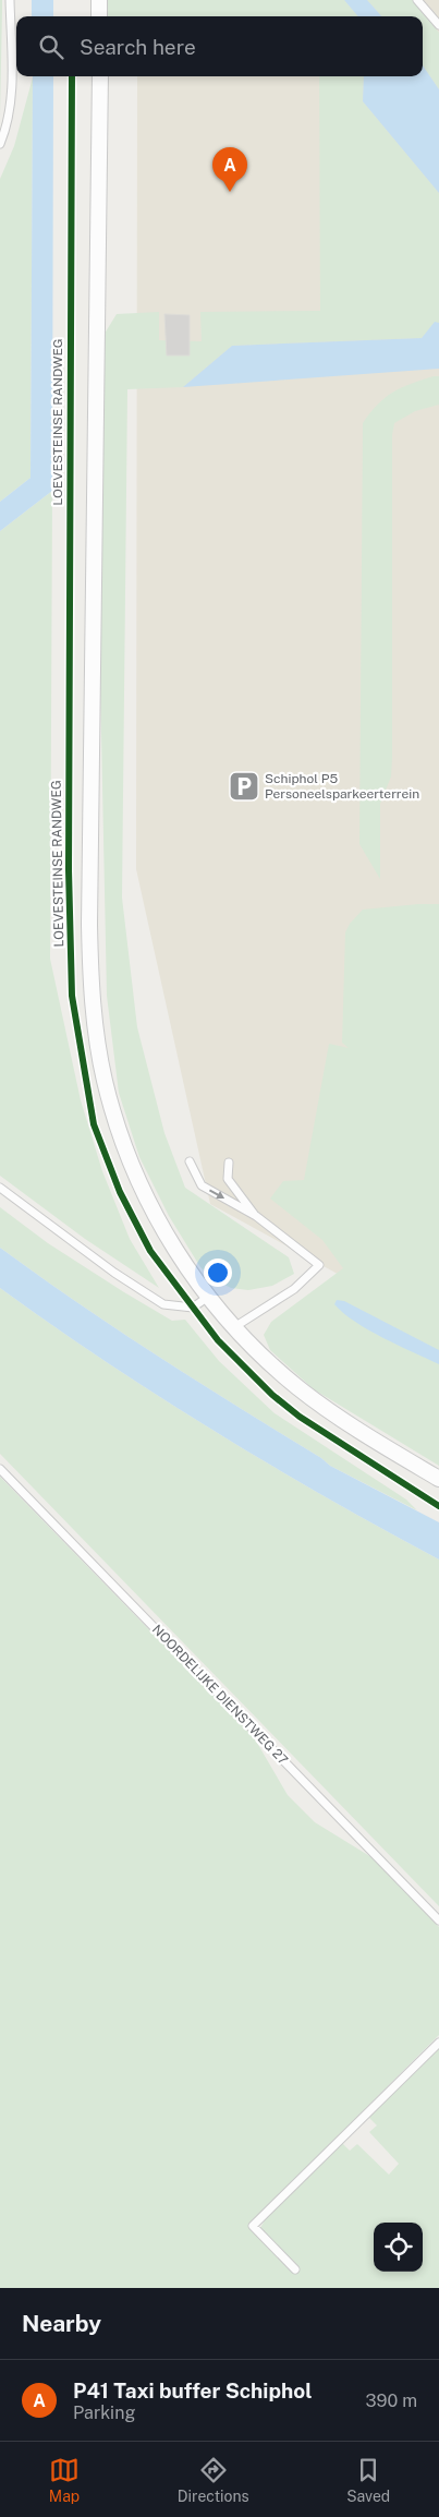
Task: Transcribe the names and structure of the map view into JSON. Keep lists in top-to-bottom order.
{
  "streets": {
    "lane": ["NOORDELIJKE DIENSTWEG 27"],
    "cycle path": ["LOEVESTEINSE RANDWEG"]
  },
  "places": {
    "parking": ["Schiphol P5 Personeelsparkeerterrein"]
  },
  "page": {
    "search": "Search here",
    "pins": "A",
    "heading": "Nearby",
    "list": [
      {
        "mark": "A",
        "name": "P41 Taxi buffer Schiphol",
        "note": "Parking",
        "value": "390 m"
      }
    ],
    "nav": ["Map", "Directions", "Saved"]
  }
}
